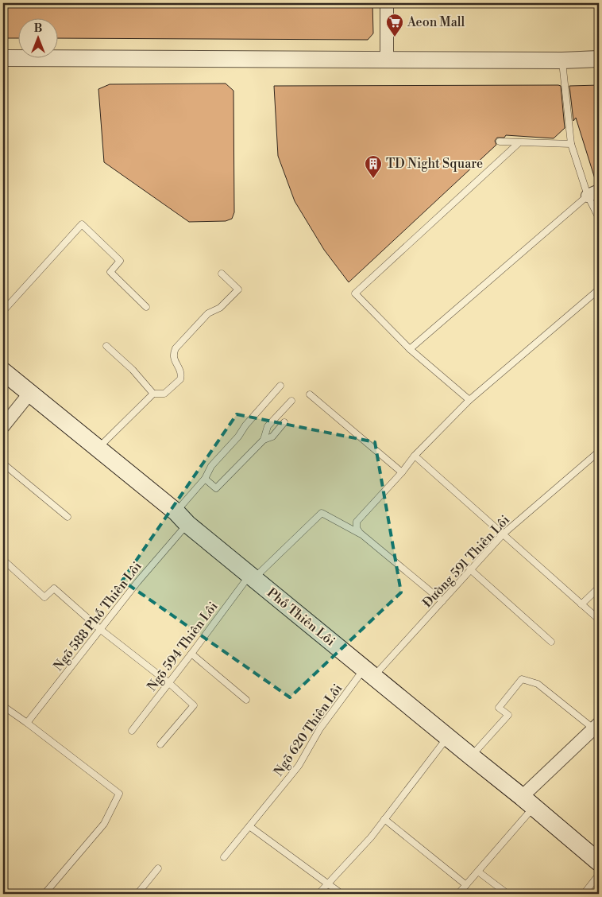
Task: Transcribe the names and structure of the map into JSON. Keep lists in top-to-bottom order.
{
  "streets": {
    "main road": ["Phố Thiên Lôi"],
    "lane": [
      "Đường 591 Thiên Lôi",
      "Ngõ 588 Phố Thiên Lôi",
      "Ngõ 594 Thiên Lôi",
      "Ngõ 620 Thiên Lôi"
    ]
  },
  "crossings": [
    ["Đường 591 Thiên Lôi", "Phố Thiên Lôi"],
    ["Đường 591 Thiên Lôi", "Ngõ 620 Thiên Lôi"],
    ["Ngõ 588 Phố Thiên Lôi", "Phố Thiên Lôi"],
    ["Phố Thiên Lôi", "Ngõ 594 Thiên Lôi"],
    ["Phố Thiên Lôi", "Ngõ 620 Thiên Lôi"]
  ],
  "places": {
    "supermarket": ["Aeon Mall"],
    "building": ["TD Night Square"]
  },
  "north": "top"
}
